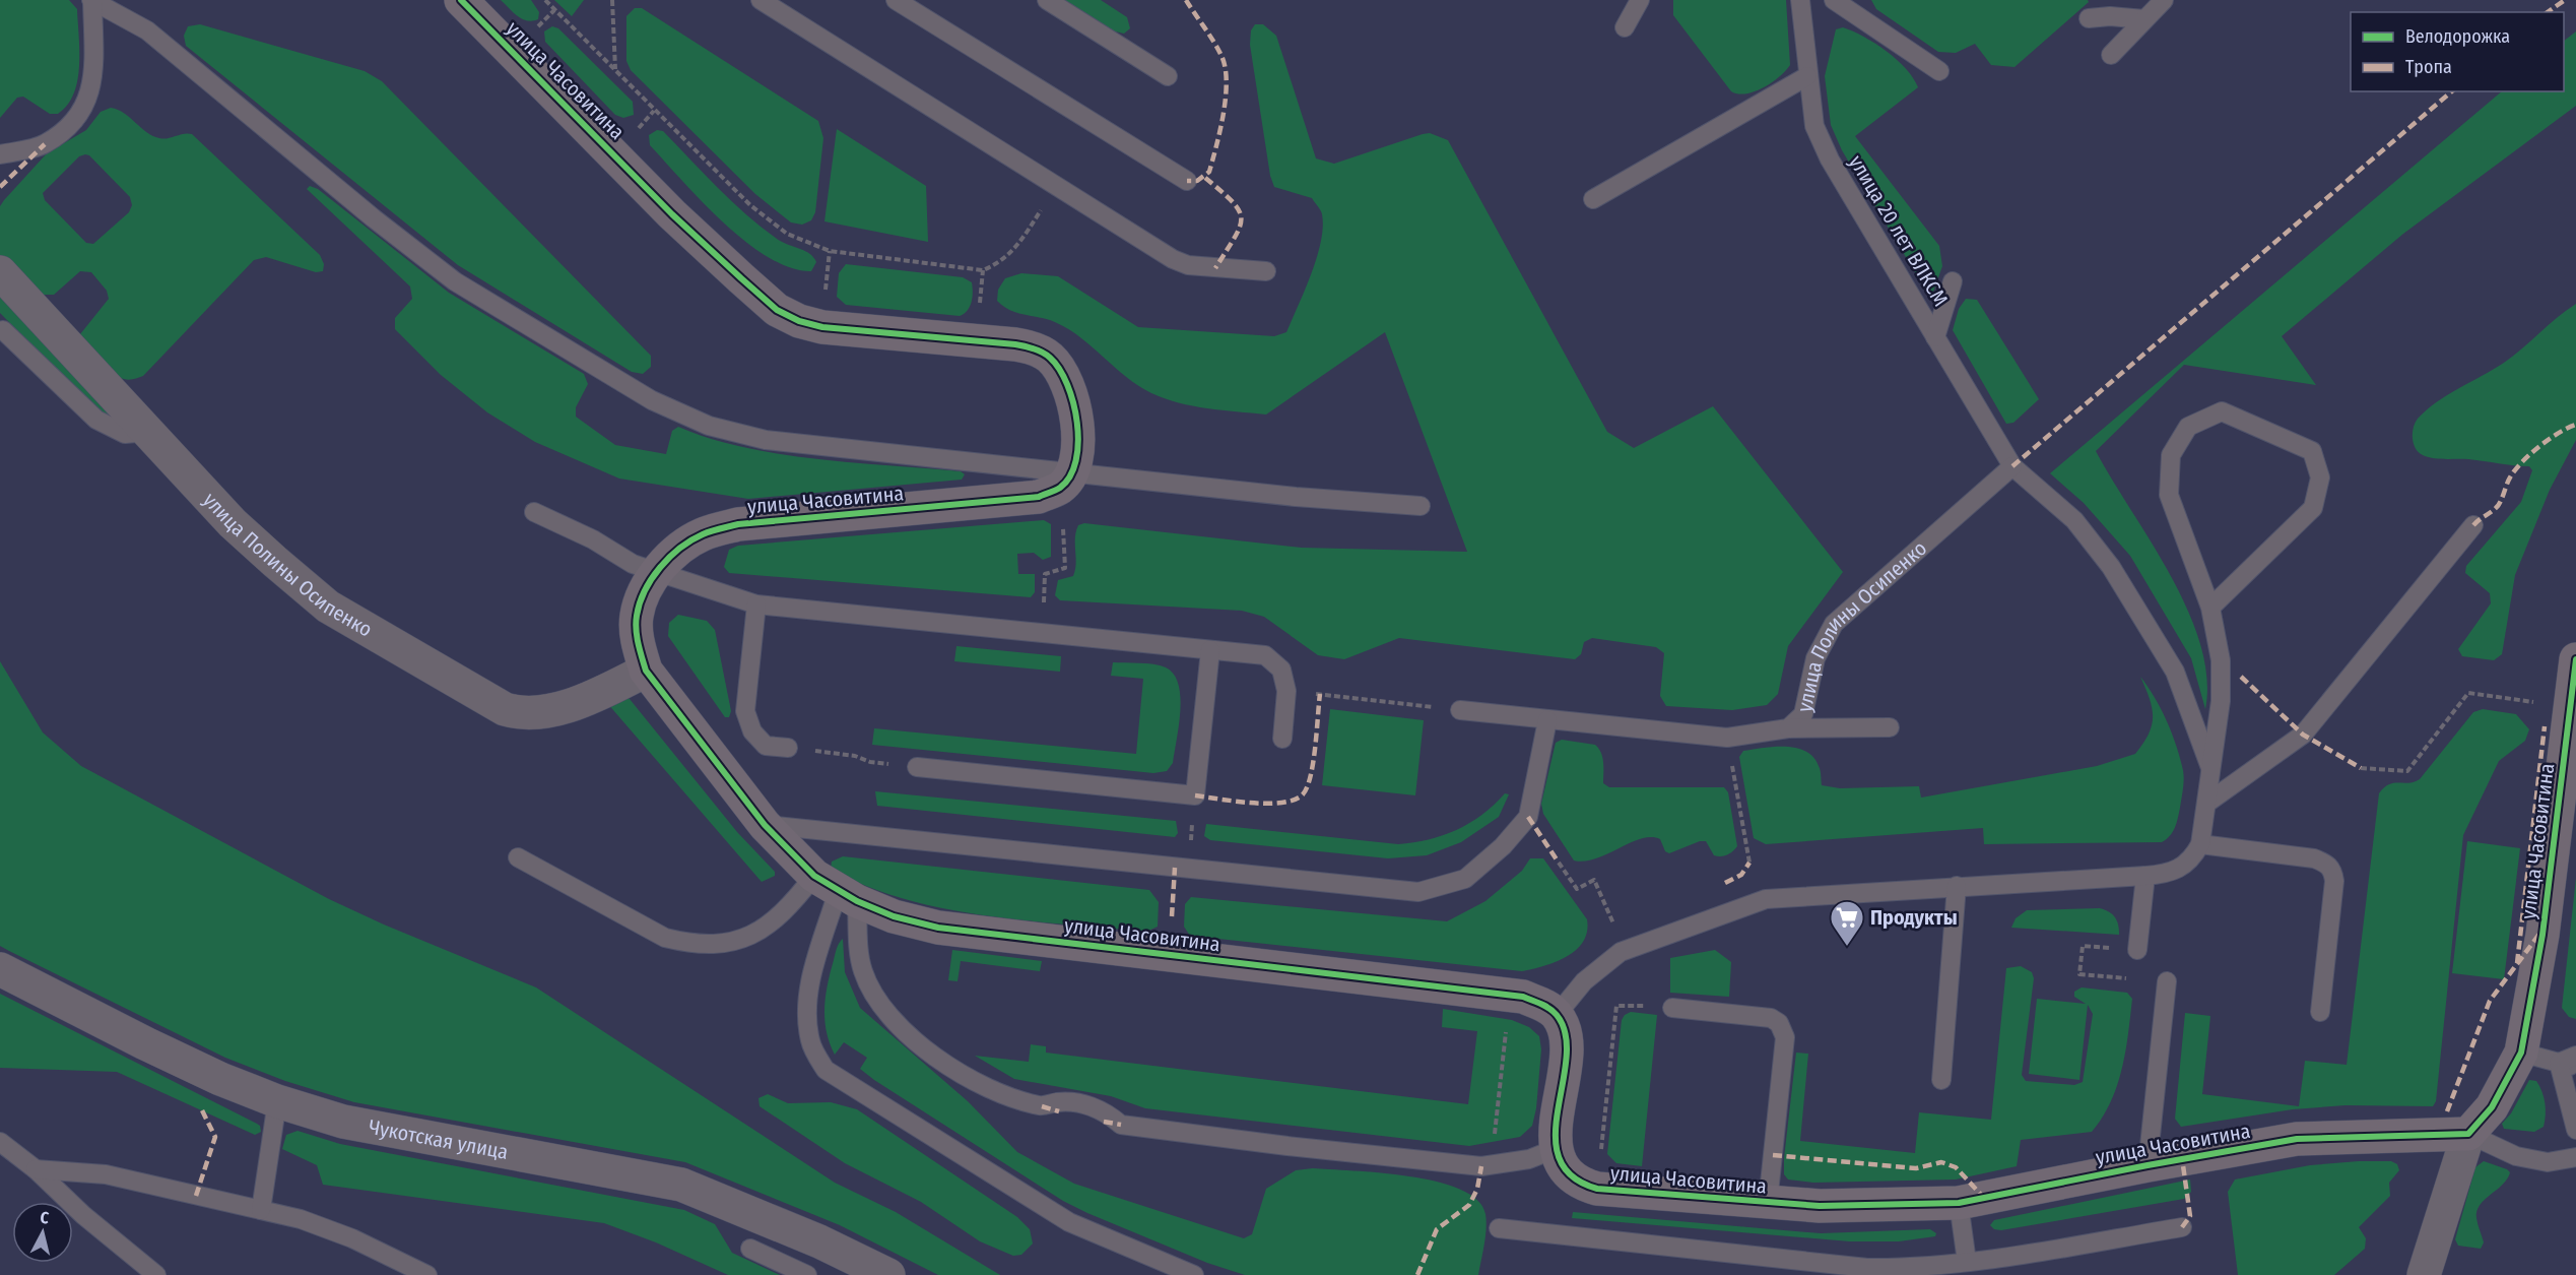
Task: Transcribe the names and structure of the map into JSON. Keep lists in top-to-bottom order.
{
  "streets": {
    "street": ["улица Часовитина", "улица Полины Осипенко", "Чукотская улица"],
    "lane": ["улица 20 лет ВЛКСМ"]
  },
  "crossings": [
    ["улица Часовитина", "улица Полины Осипенко"],
    ["улица 20 лет ВЛКСМ", "улица Полины Осипенко"]
  ],
  "places": {
    "supermarket": ["Продукты"]
  },
  "legend": ["Велодорожка", "Тропа"],
  "north": "top"
}
